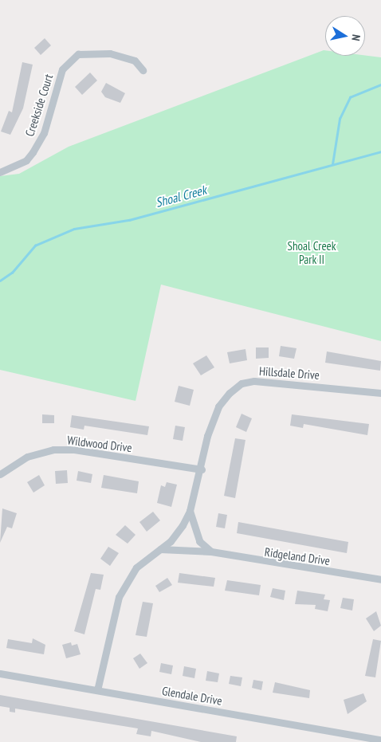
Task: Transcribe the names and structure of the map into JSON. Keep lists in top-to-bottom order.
{
  "streets": {
    "street": [
      "Creekside Court",
      "Hillsdale Drive",
      "Wildwood Drive",
      "Ridgeland Drive",
      "Glendale Drive"
    ]
  },
  "crossings": [
    ["Hillsdale Drive", "Wildwood Drive"]
  ],
  "water": ["Shoal Creek"],
  "parks": ["Shoal Creek Park II"],
  "north": "right"
}
